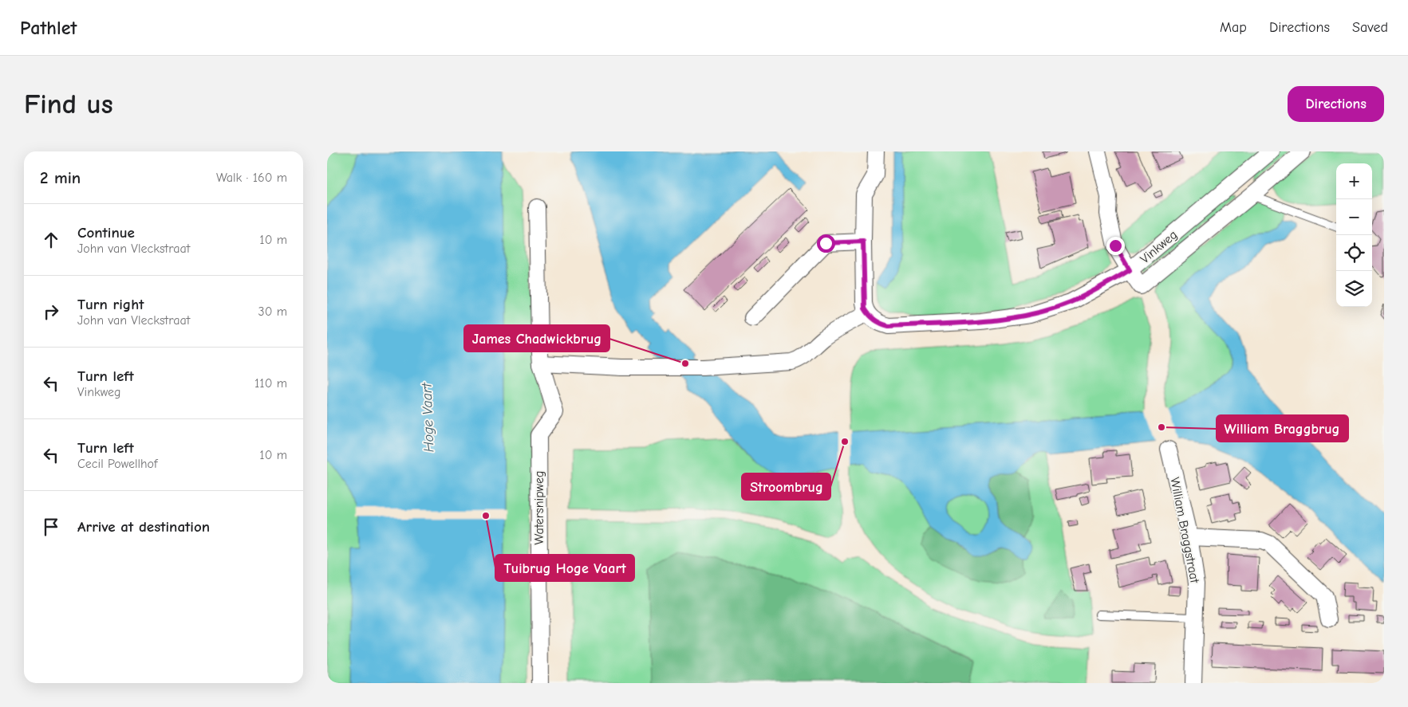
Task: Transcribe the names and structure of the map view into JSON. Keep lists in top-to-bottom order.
{
  "streets": {
    "street": ["Vinkweg", "Watersnipweg", "William Braggstraat"]
  },
  "water": ["Hoge Vaart"],
  "places": [
    "James Chadwickbrug",
    "William Braggbrug",
    "Stroombrug",
    "Tuibrug Hoge Vaart"
  ],
  "page": {
    "header": "Pathlet",
    "nav": ["Map", "Directions", "Saved"],
    "buttons": "Directions",
    "title": "Find us",
    "heading": ["2 min", "Walk · 160 m"],
    "map_buttons": ["+", "−"],
    "list": [
      ["Continue", "John van Vleckstraat", "10 m"],
      ["Turn right", "John van Vleckstraat", "30 m"],
      ["Turn left", "Vinkweg", "110 m"],
      ["Turn left", "Cecil Powellhof", "10 m"],
      "Arrive at destination"
    ]
  }
}
